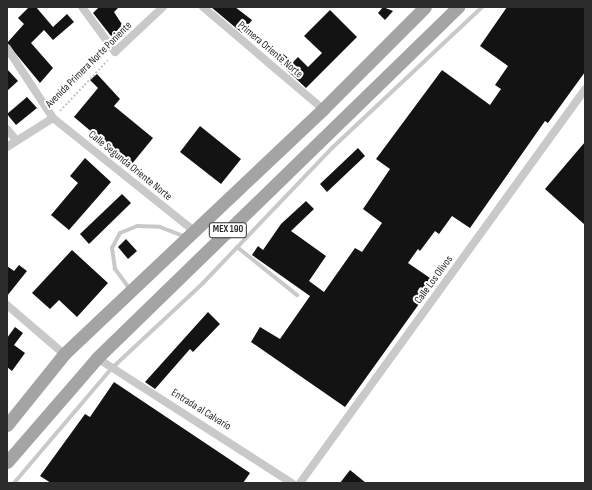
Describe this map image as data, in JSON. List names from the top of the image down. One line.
{"streets":{"main road":["MEX 190"],"street":["Primera Oriente Norte","Avenida Primera Norte Poniente","Calle Segunda Oriente Norte","Calle Los Olivos","Entrada al Calvario"]},"crossings":[["Primera Oriente Norte","MEX 190"],["Avenida Primera Norte Poniente","Calle Segunda Oriente Norte"],["Calle Segunda Oriente Norte","MEX 190"],["MEX 190","Entrada al Calvario"]]}
